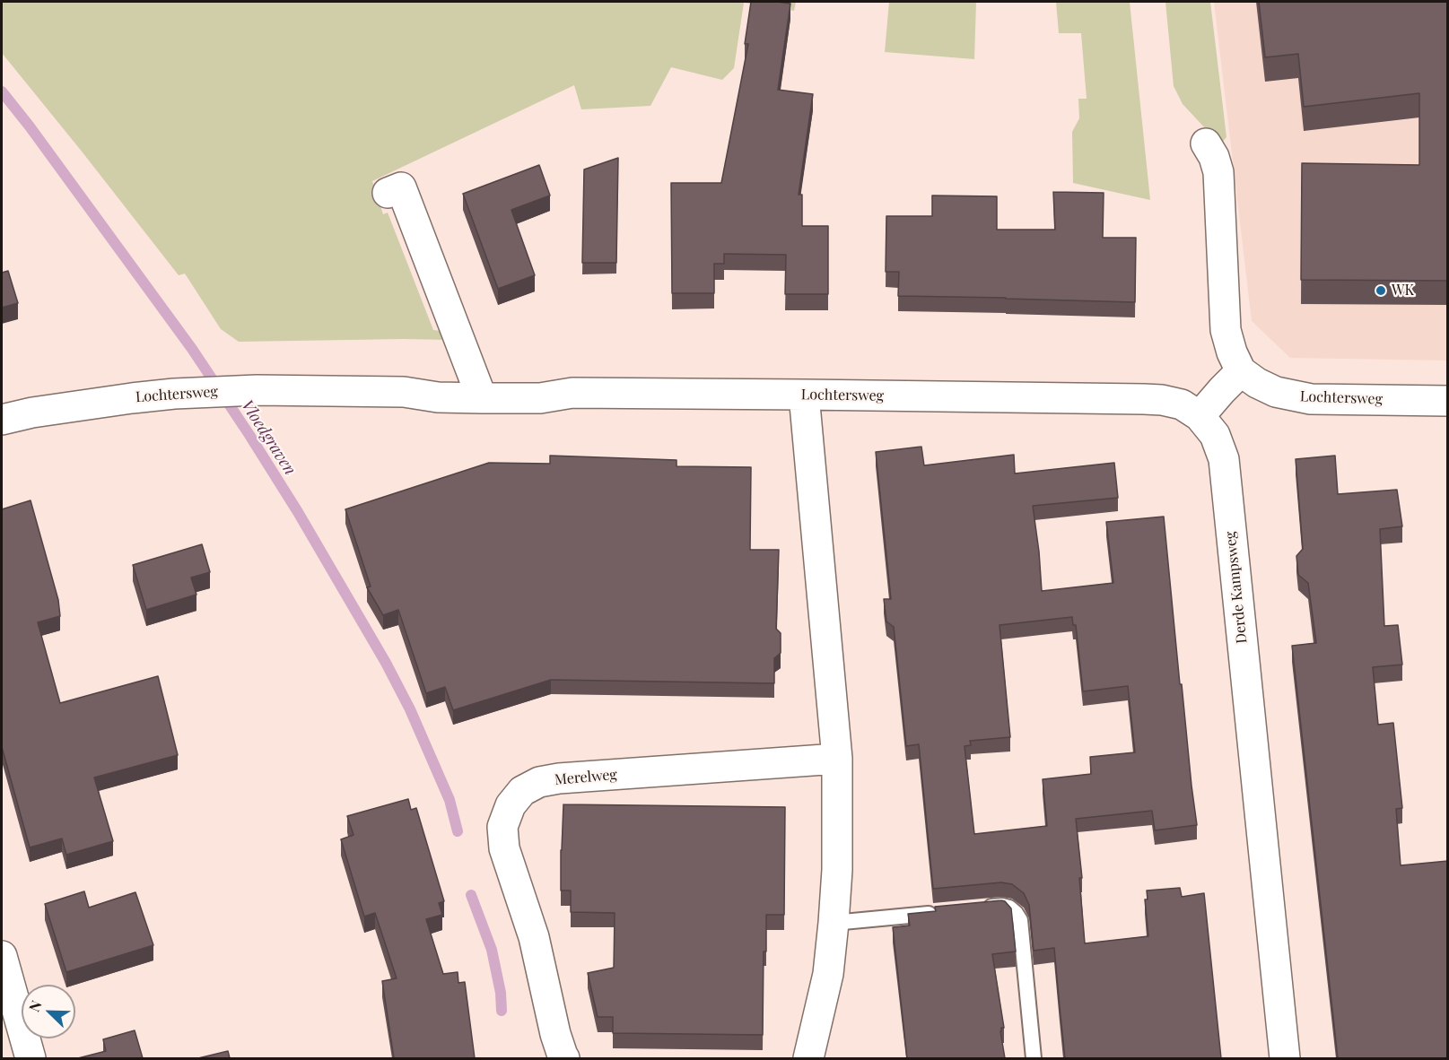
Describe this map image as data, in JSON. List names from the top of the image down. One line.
{"streets":{"street":["Lochtersweg","Derde Kampsweg","Merelweg"]},"crossings":[["Lochtersweg","Derde Kampsweg"]],"water":["Vloedgraven"],"places":["WK"],"north":"top left"}
